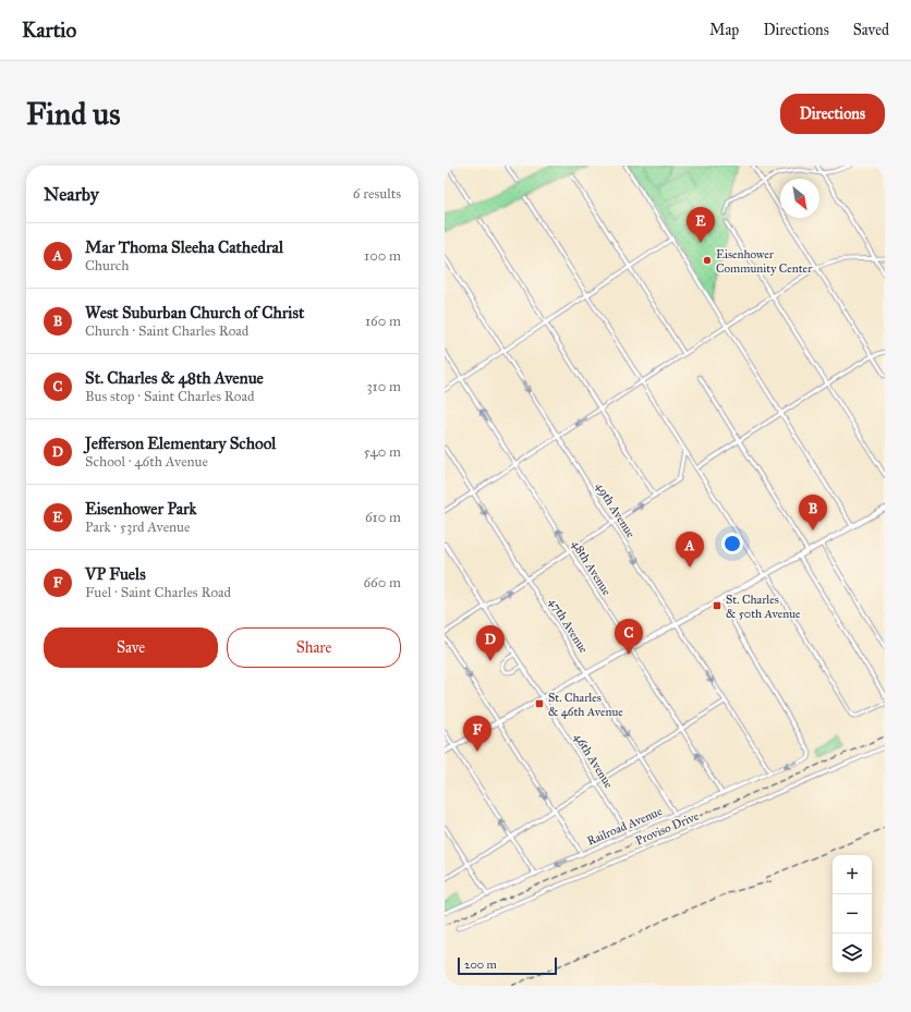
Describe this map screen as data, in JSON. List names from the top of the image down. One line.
{"streets":{"street":["49th Avenue","48th Avenue","47th Avenue","46th Avenue","Railroad Avenue","Proviso Drive"]},"crossings":[["49th Avenue","Railroad Avenue"],["48th Avenue","Railroad Avenue"],["47th Avenue","Railroad Avenue"],["46th Avenue","Railroad Avenue"]],"one_way":["49th Avenue","48th Avenue","47th Avenue"],"places":{"other":["Eisenhower Community Center"],"transit":["St. Charles & 50th Avenue","St. Charles & 46th Avenue"]},"scale_bar":"200 m","north":"bottom right","page":{"header":"Kartio","nav":["Map","Directions","Saved"],"buttons":["Directions",["Save","Share"]],"title":"Find us","heading":["Nearby","6 results"],"pins":["E","B","A","C","D","F"],"list":[{"mark":"A","name":"Mar Thoma Sleeha Cathedral","note":"Church","value":"100 m"},{"mark":"B","name":"West Suburban Church of Christ","note":"Church · Saint Charles Road","value":"160 m"},{"mark":"C","name":"St. Charles & 48th Avenue","note":"Bus stop · Saint Charles Road","value":"310 m"},{"mark":"D","name":"Jefferson Elementary School","note":"School · 46th Avenue","value":"540 m"},{"mark":"E","name":"Eisenhower Park","note":"Park · 53rd Avenue","value":"610 m"},{"mark":"F","name":"VP Fuels","note":"Fuel · Saint Charles Road","value":"660 m"}],"map_buttons":["+","−"],"scale":"200 m"}}
